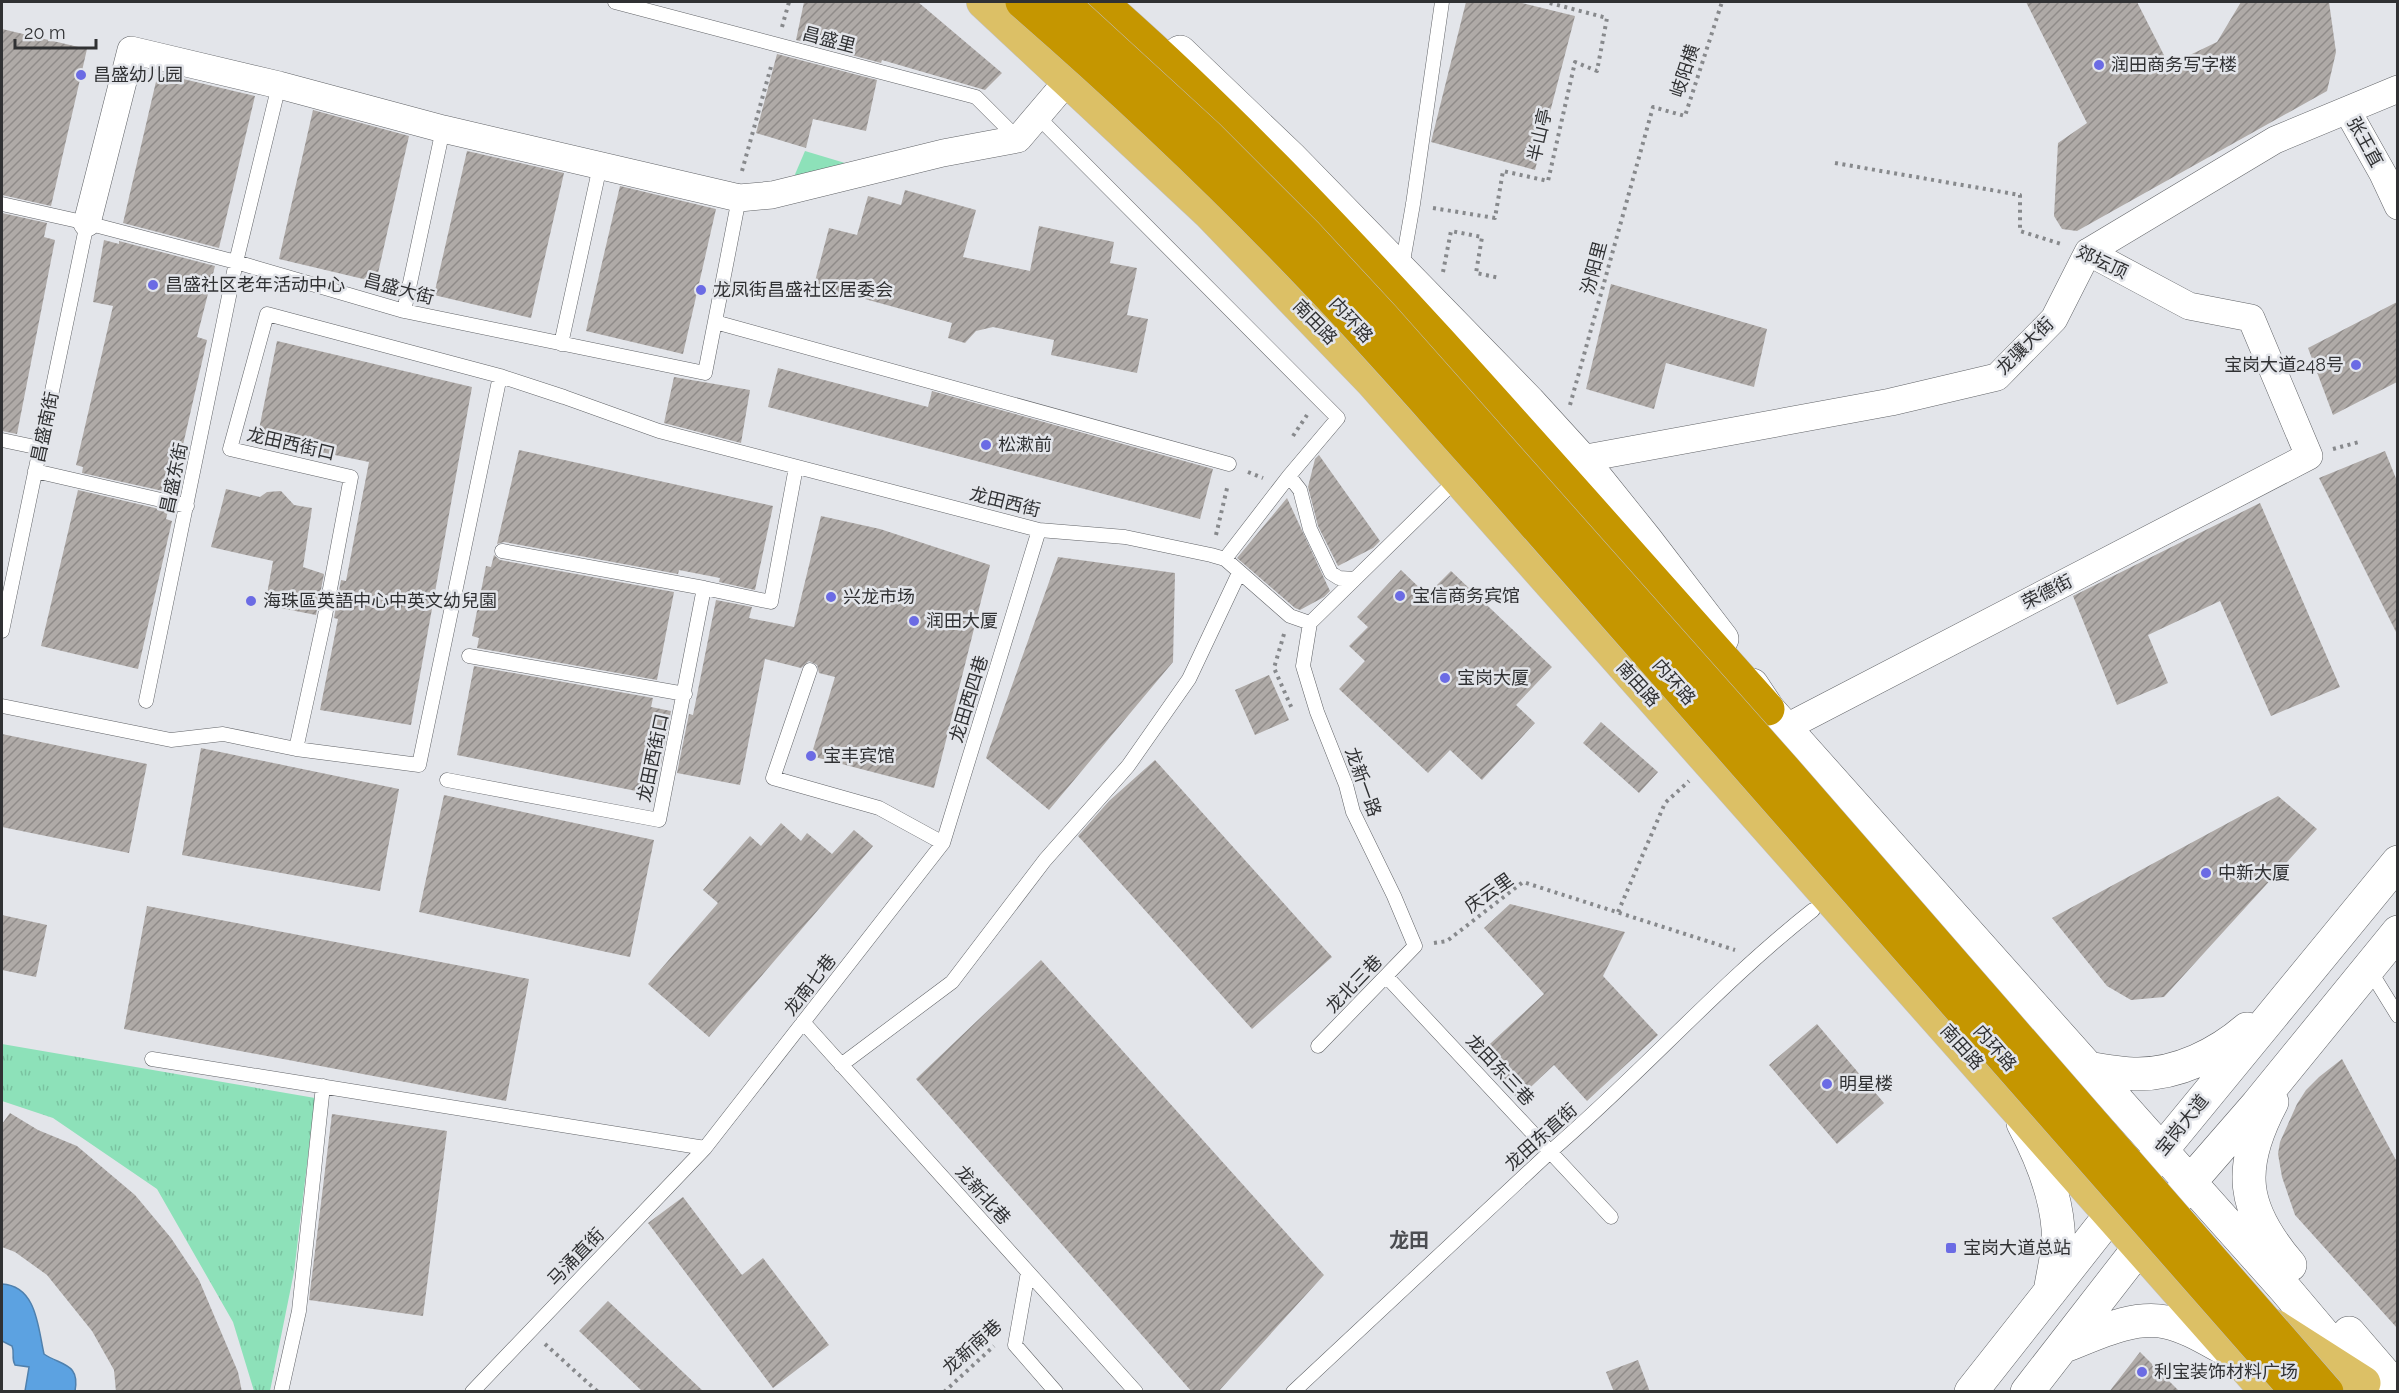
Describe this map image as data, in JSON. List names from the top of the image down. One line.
{"streets":{"highway":["内环路"],"main road":["南田路","宝岗大道"],"street":["张王直","郊坛顶","龙骧大街","昌盛南街","荣德街"],"lane":["昌盛里","昌盛大街","龙田西街口","昌盛东街","龙田西街","龙田西四巷","龙新一路","龙北三巷","龙南七巷","龙田东三巷","龙田东直街","龙新北巷","马涌直街"],"path":["岐阳横","半山亭","汾阳里","庆云里","龙新南巷"]},"crossings":[["岐阳横","汾阳里"],["郊坛顶","龙骧大街"],["郊坛顶","荣德街"],["汾阳里","龙骧大街"],["昌盛大街","昌盛南街"],["昌盛大街","昌盛东街"],["南田路","宝岗大道"],["昌盛南街","昌盛东街"],["龙田西街口","龙田西街"],["龙田西街","龙田西四巷"],["龙田西四巷","龙南七巷"],["龙新一路","庆云里"],["龙新一路","龙北三巷"],["庆云里","龙北三巷"],["庆云里","龙田东直街"],["龙北三巷","龙田东三巷"],["龙南七巷","龙新北巷"],["龙南七巷","马涌直街"],["龙田东三巷","龙田东直街"]],"districts":["龙田"],"places":{"other":["润田商务写字楼","昌盛幼儿园","昌盛社区老年活动中心","龙凤街昌盛社区居委会","宝岗大道248号","松漱前","宝信商务宾馆","兴龙市场","海珠區英語中心中英文幼兒園","润田大厦","宝岗大厦","宝丰宾馆","中新大厦","明星楼","利宝装饰材料广场"],"transit":["宝岗大道总站"]},"scale_bar":"20 m"}
